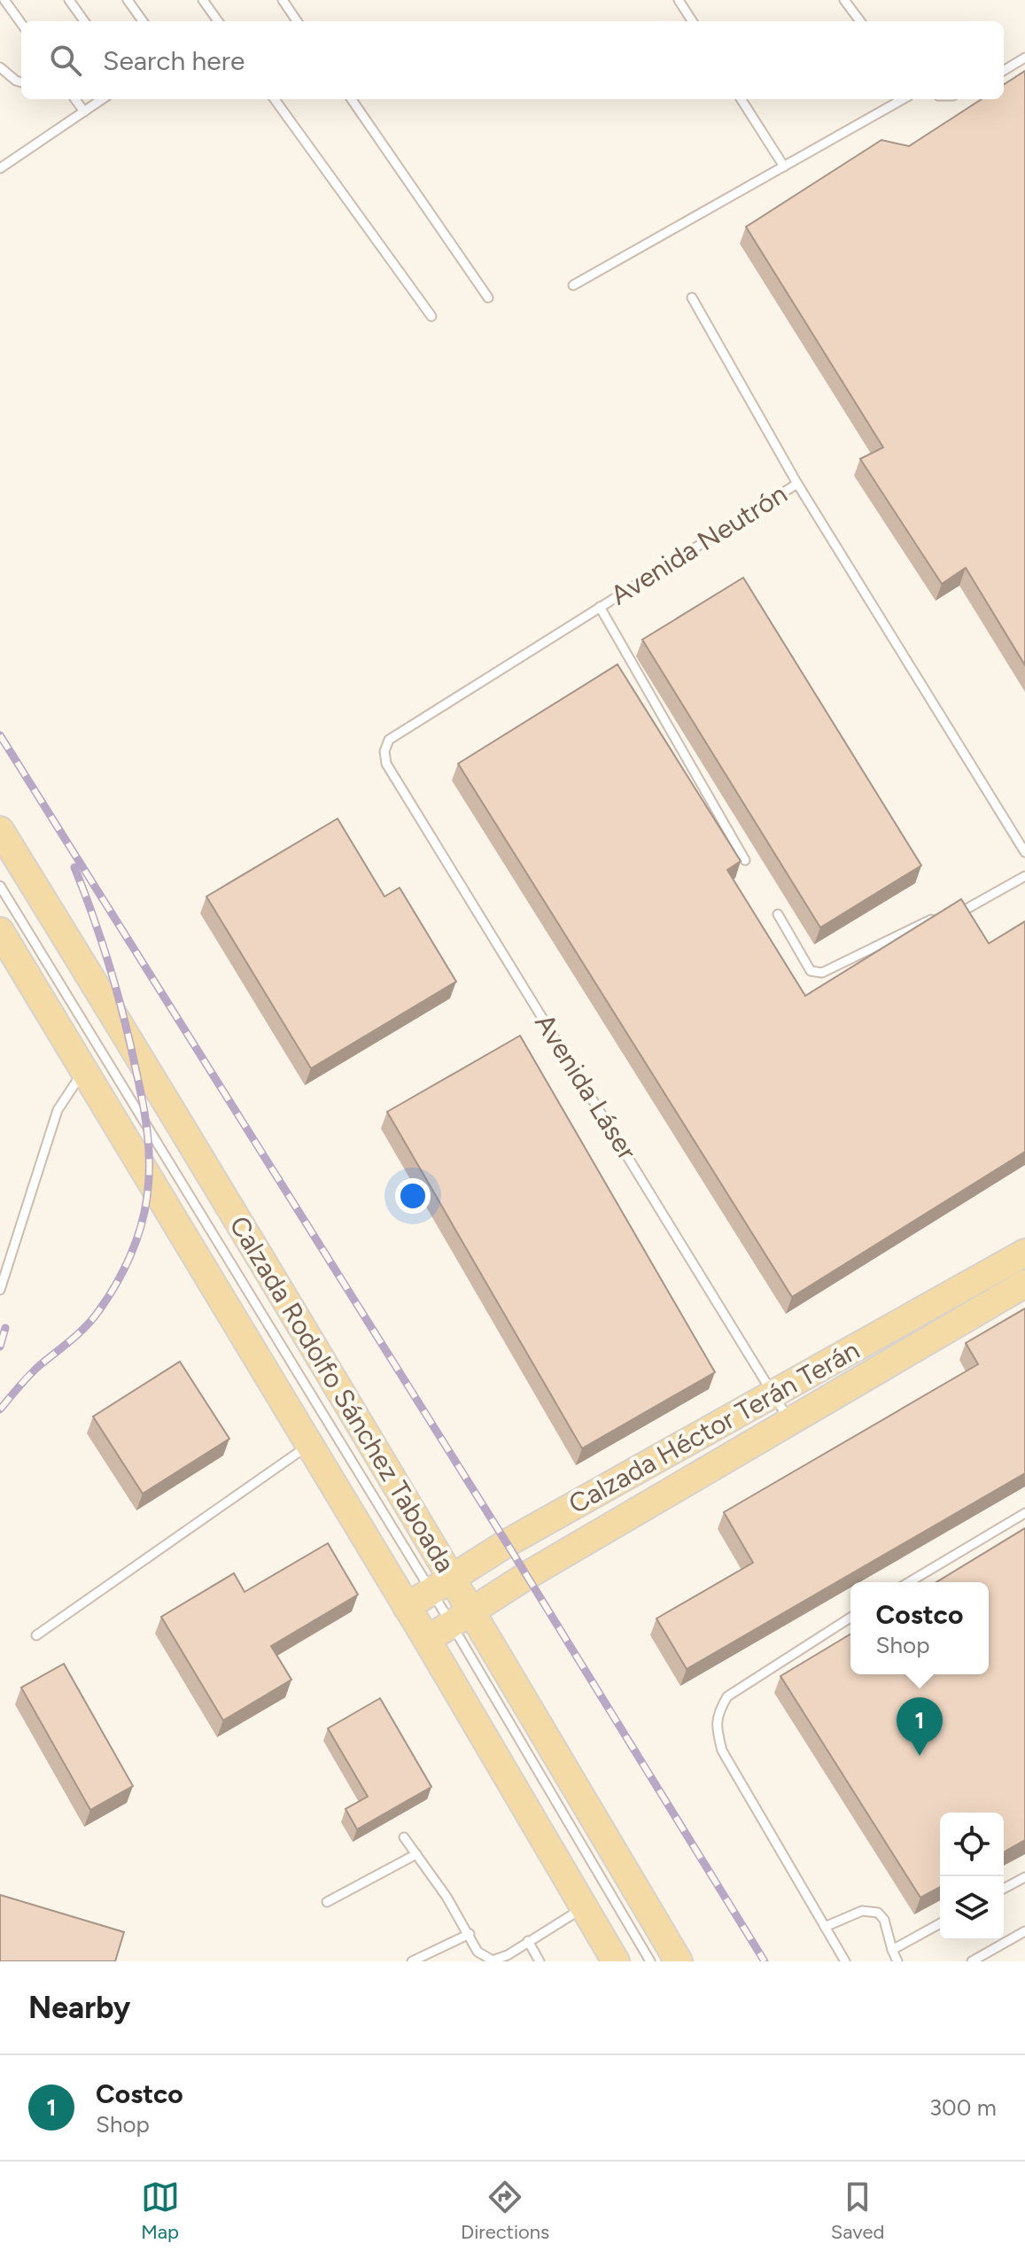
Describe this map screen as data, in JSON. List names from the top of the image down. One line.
{"streets":{"main road":["Calzada Rodolfo Sánchez Taboada","Calzada Héctor Terán Terán"],"lane":["Avenida Neutrón","Avenida Láser"]},"crossings":[["Avenida Neutrón","Avenida Láser"],["Avenida Láser","Calzada Héctor Terán Terán"],["Calzada Rodolfo Sánchez Taboada","Calzada Héctor Terán Terán"]],"page":{"search":"Search here","popup":["Costco","Shop"],"pins":"1","heading":"Nearby","list":[{"mark":"1","name":"Costco","note":"Shop","value":"300 m"}],"nav":["Map","Directions","Saved"]}}
